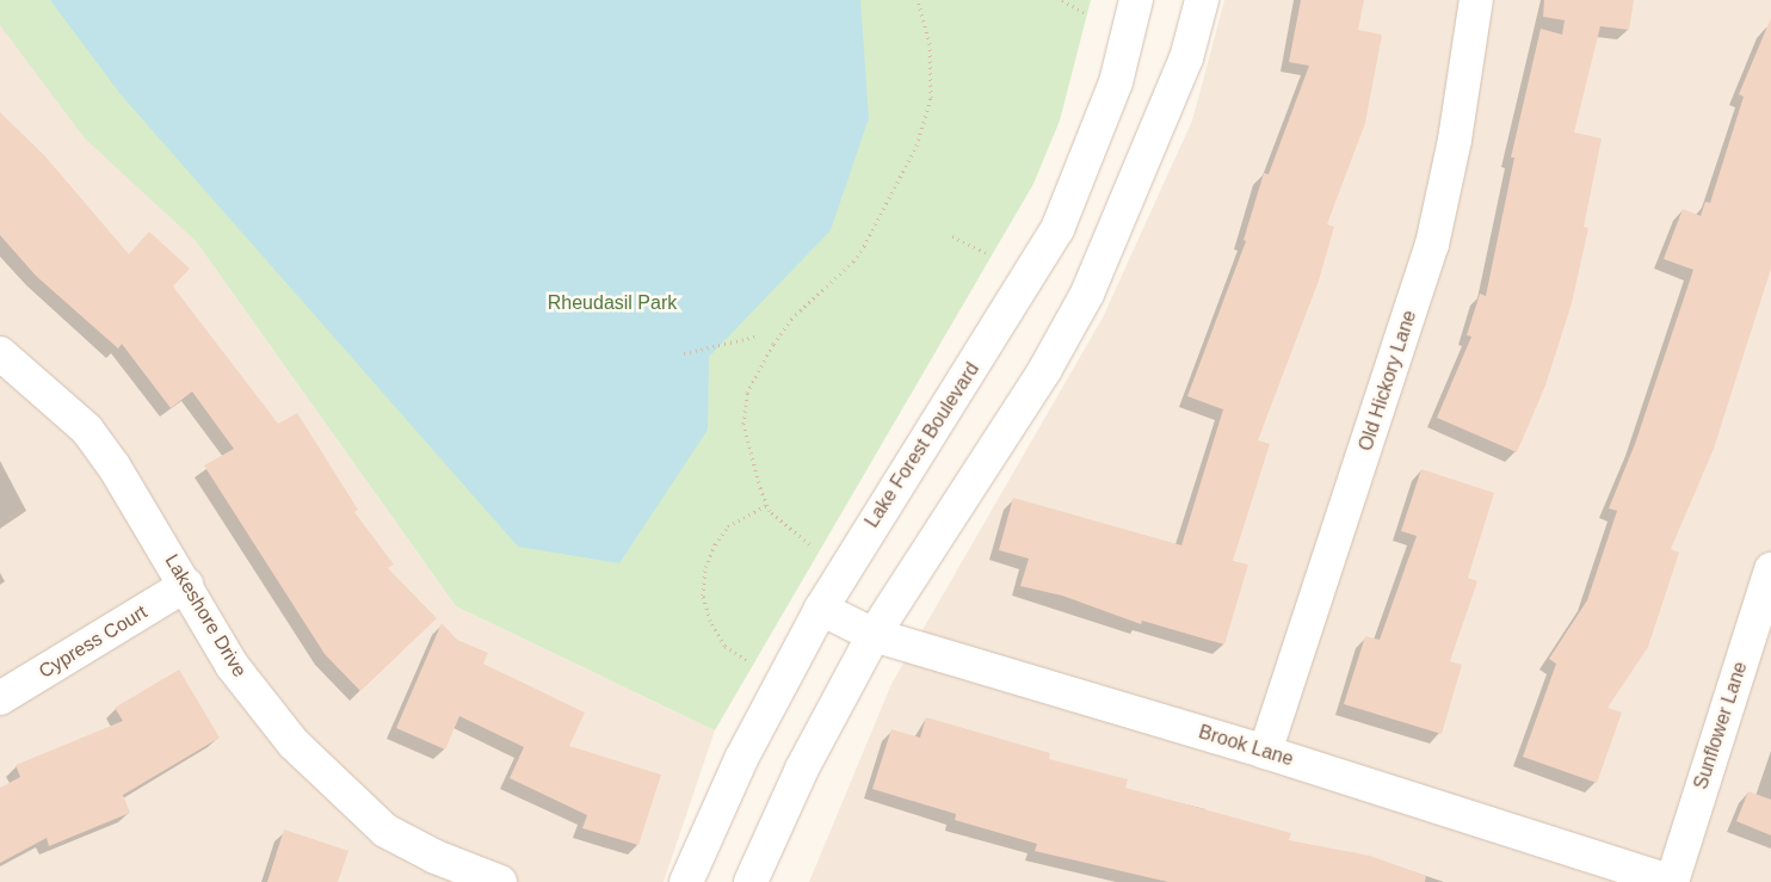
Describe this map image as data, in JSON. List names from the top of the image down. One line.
{"streets":{"street":["Old Hickory Lane","Lake Forest Boulevard","Lakeshore Drive","Cypress Court","Sunflower Lane","Brook Lane"]},"crossings":[["Old Hickory Lane","Brook Lane"],["Lake Forest Boulevard","Brook Lane"],["Lakeshore Drive","Cypress Court"],["Sunflower Lane","Brook Lane"]],"parks":["Rheudasil Park"]}
